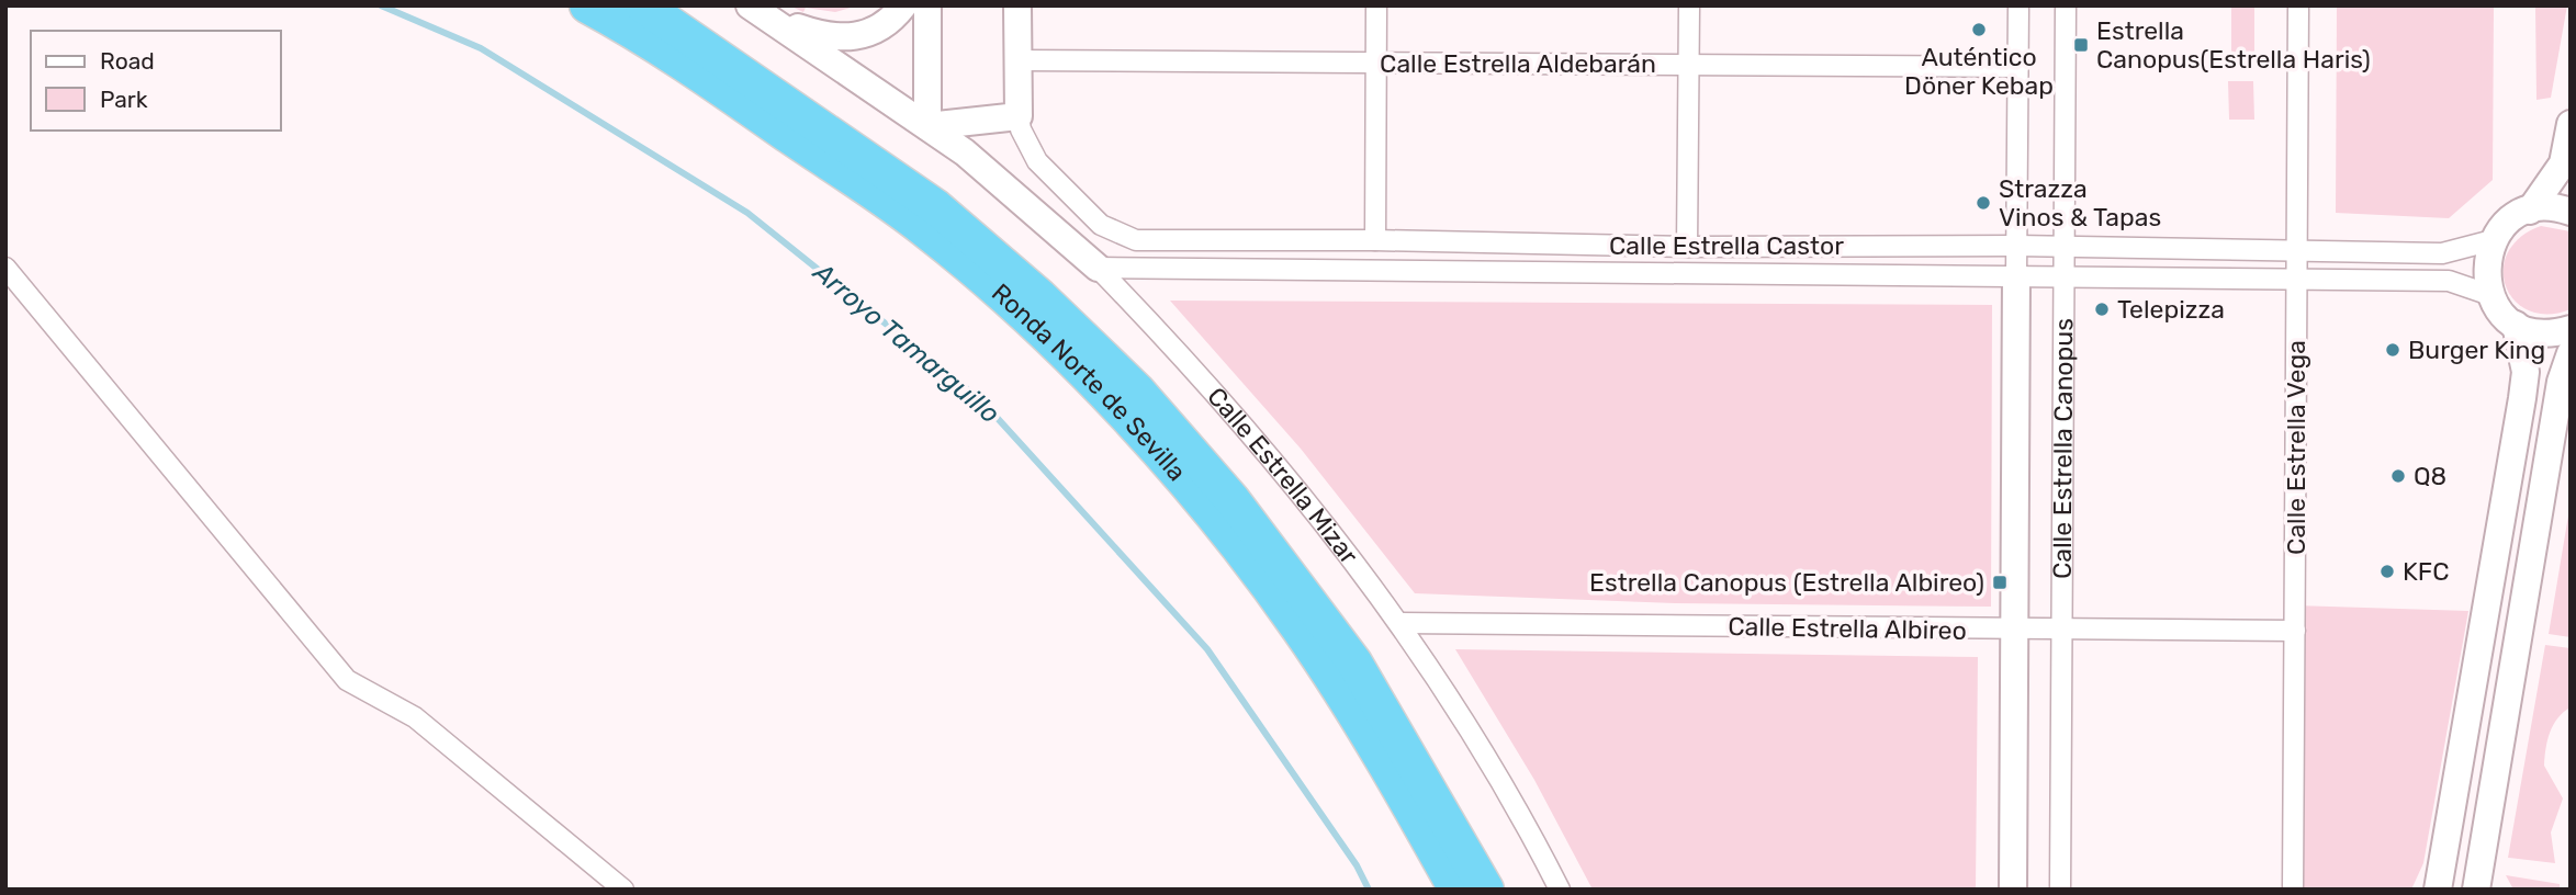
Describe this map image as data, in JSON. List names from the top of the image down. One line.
{"streets":{"highway":["Ronda Norte de Sevilla"],"street":["Calle Estrella Aldebarán","Calle Estrella Castor","Calle Estrella Canopus","Calle Estrella Vega","Calle Estrella Mizar","Calle Estrella Albireo"]},"crossings":[["Calle Estrella Aldebarán","Calle Estrella Canopus"],["Calle Estrella Castor","Calle Estrella Canopus"],["Calle Estrella Castor","Calle Estrella Vega"],["Calle Estrella Castor","Calle Estrella Mizar"],["Calle Estrella Canopus","Calle Estrella Albireo"],["Calle Estrella Vega","Calle Estrella Albireo"],["Calle Estrella Mizar","Calle Estrella Albireo"]],"water":["Arroyo Tamarguillo"],"places":{"other":["Auténtico Döner Kebap","Strazza Vinos & Tapas","Telepizza","Burger King","Q8","KFC"],"transit":["Estrella Canopus(Estrella Haris)","Estrella Canopus (Estrella Albireo)"]},"legend":["Road","Park"]}
